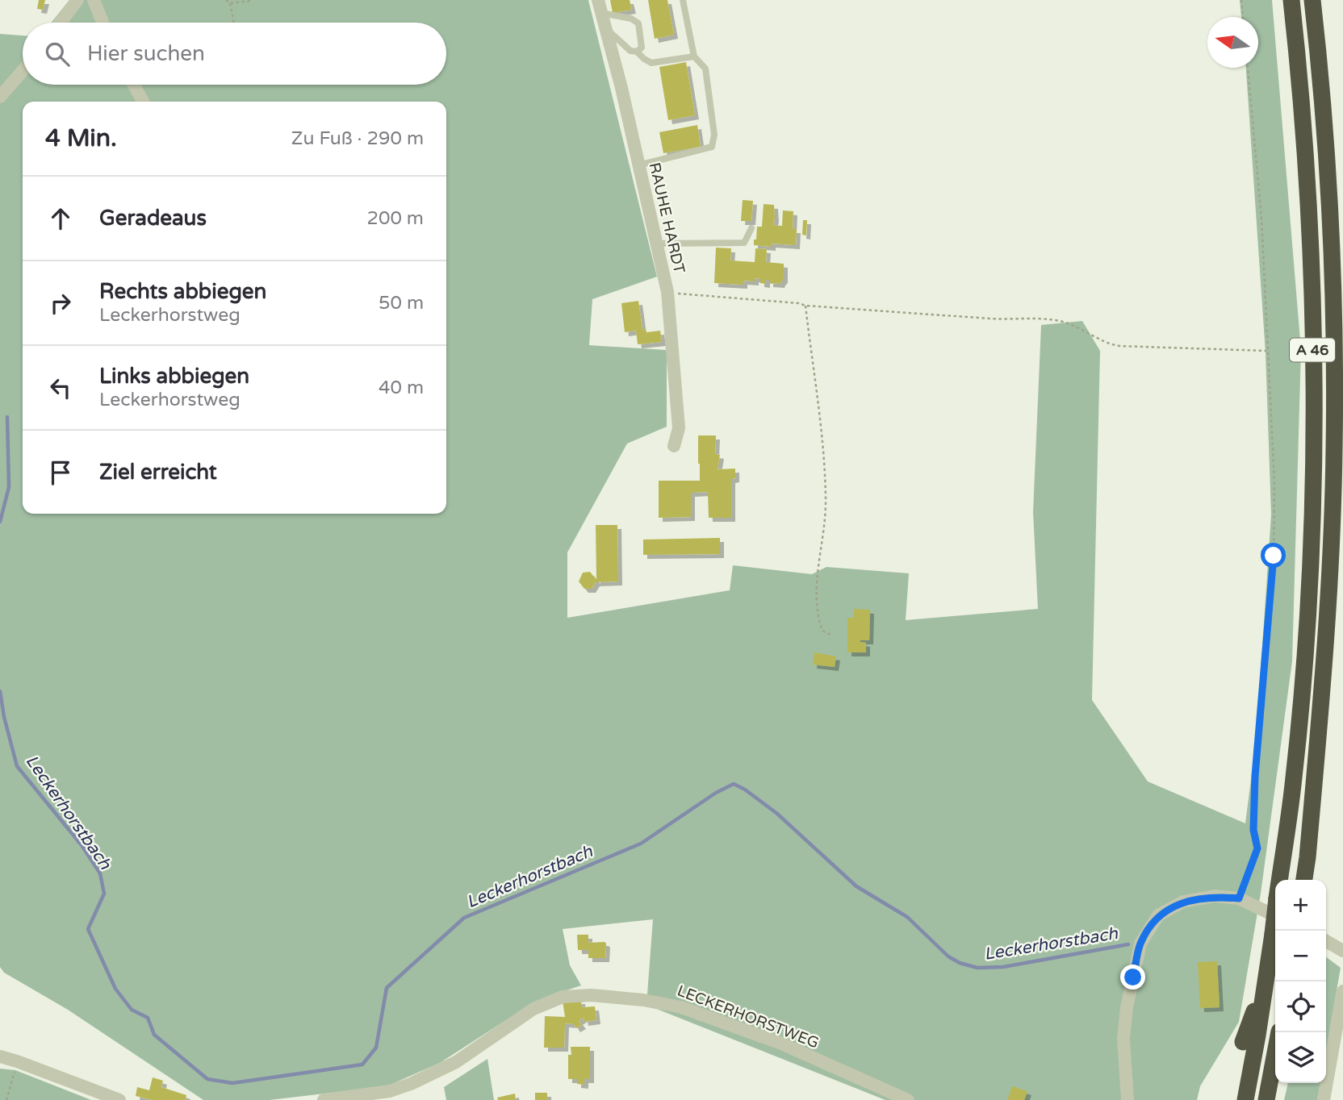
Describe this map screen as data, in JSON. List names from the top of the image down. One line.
{"streets":{"highway":["A 46"],"street":["RAUHE HARDT","LECKERHORSTWEG"]},"water":["Leckerhorstbach"],"north":"left","page":{"search":"Hier suchen","heading":["4 Min.","Zu Fuß · 290 m"],"list":[["Geradeaus","200 m"],["Rechts abbiegen","Leckerhorstweg","50 m"],["Links abbiegen","Leckerhorstweg","40 m"],"Ziel erreicht"],"map_buttons":["+","−"]}}
